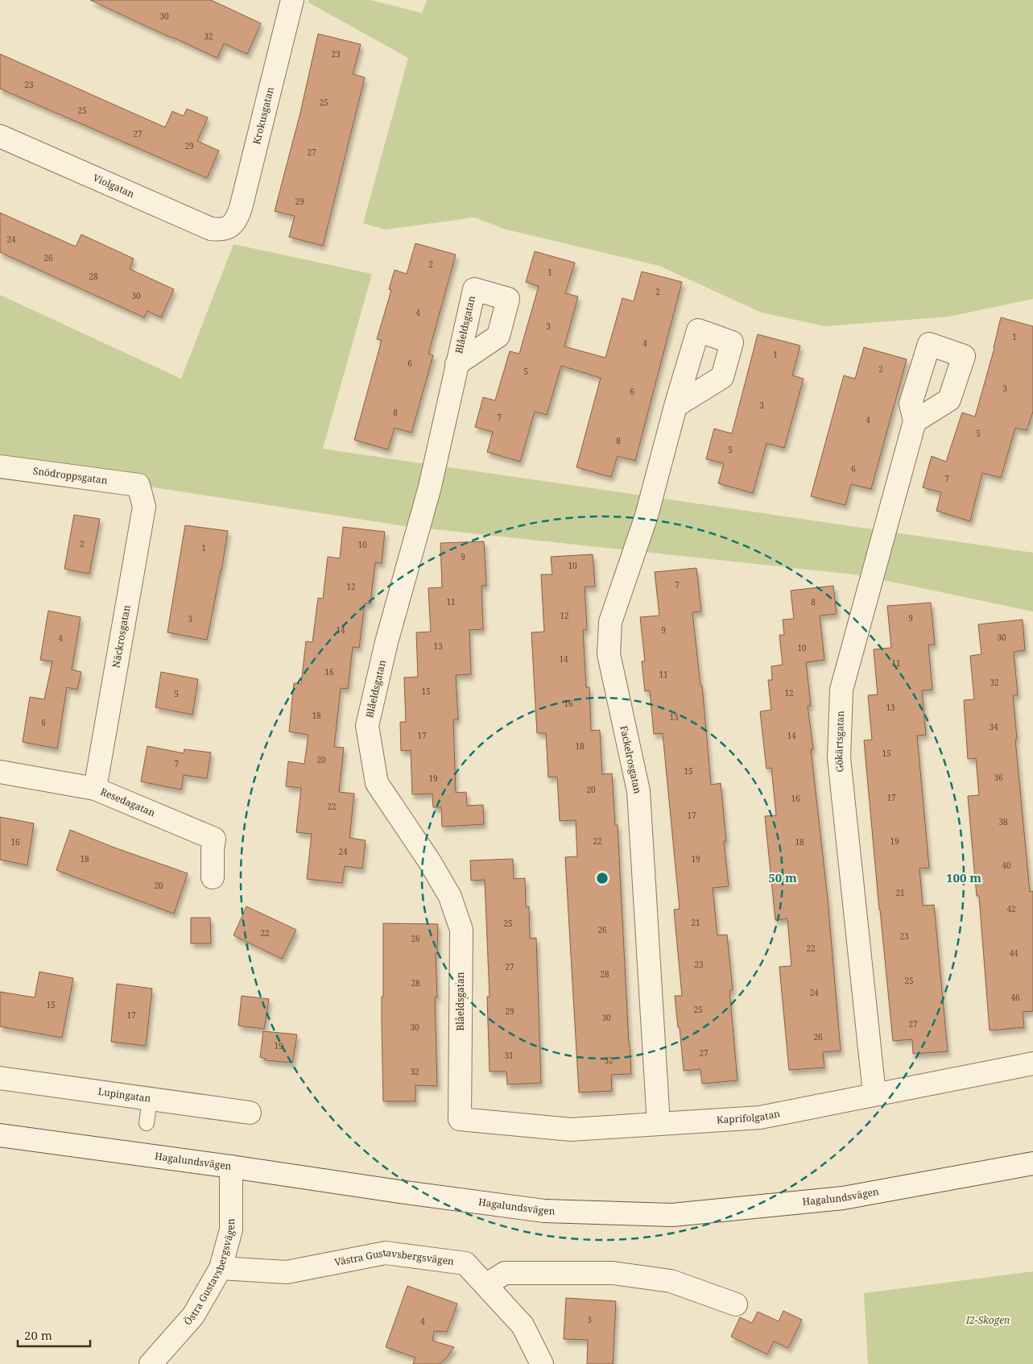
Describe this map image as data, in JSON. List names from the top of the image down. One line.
{"streets":{"street":["Krokusgatan","Violgatan","Blåeldsgatan","Snödroppsgatan","Näckrosgatan","Gökärtsgatan","Fackelrosgatan","Resedagatan","Lupingatan","Kaprifolgatan","Hagalundsvägen","Västra Gustavsbergsvägen","Östra Gustavsbergsvägen"]},"crossings":[["Krokusgatan","Violgatan"],["Blåeldsgatan","Kaprifolgatan"],["Snödroppsgatan","Näckrosgatan"],["Näckrosgatan","Resedagatan"],["Gökärtsgatan","Kaprifolgatan"],["Fackelrosgatan","Kaprifolgatan"],["Hagalundsvägen","Östra Gustavsbergsvägen"],["Västra Gustavsbergsvägen","Östra Gustavsbergsvägen"]],"parks":["I2-Skogen"],"house_numbers":["30","32","23","23","25","25","27","29","27","29","24","26","2","1","28","2","30","4","3","1","4","1","6","2","5","3","6","3","8","7","4","5","8","5","6","7","2","10","1","9","10","7","12","11","8","12","9","3","14","9","30","4","13","10","14","11","16","11","32","15","12","5","16","13","18","13","6","34","17","14","18","15","20","7","15","36","19","20","17","16","22","17","38","22","19","16","18","24","18","19","40","20","21","42","21","25","26","22","23","26","22","44","23","27","28","25","28","24","46","15","25","29","17","30","27","30","26","19","27","31","32","32","3","4"],"scale_bar":"20 m","rings":["50 m","100 m"]}
